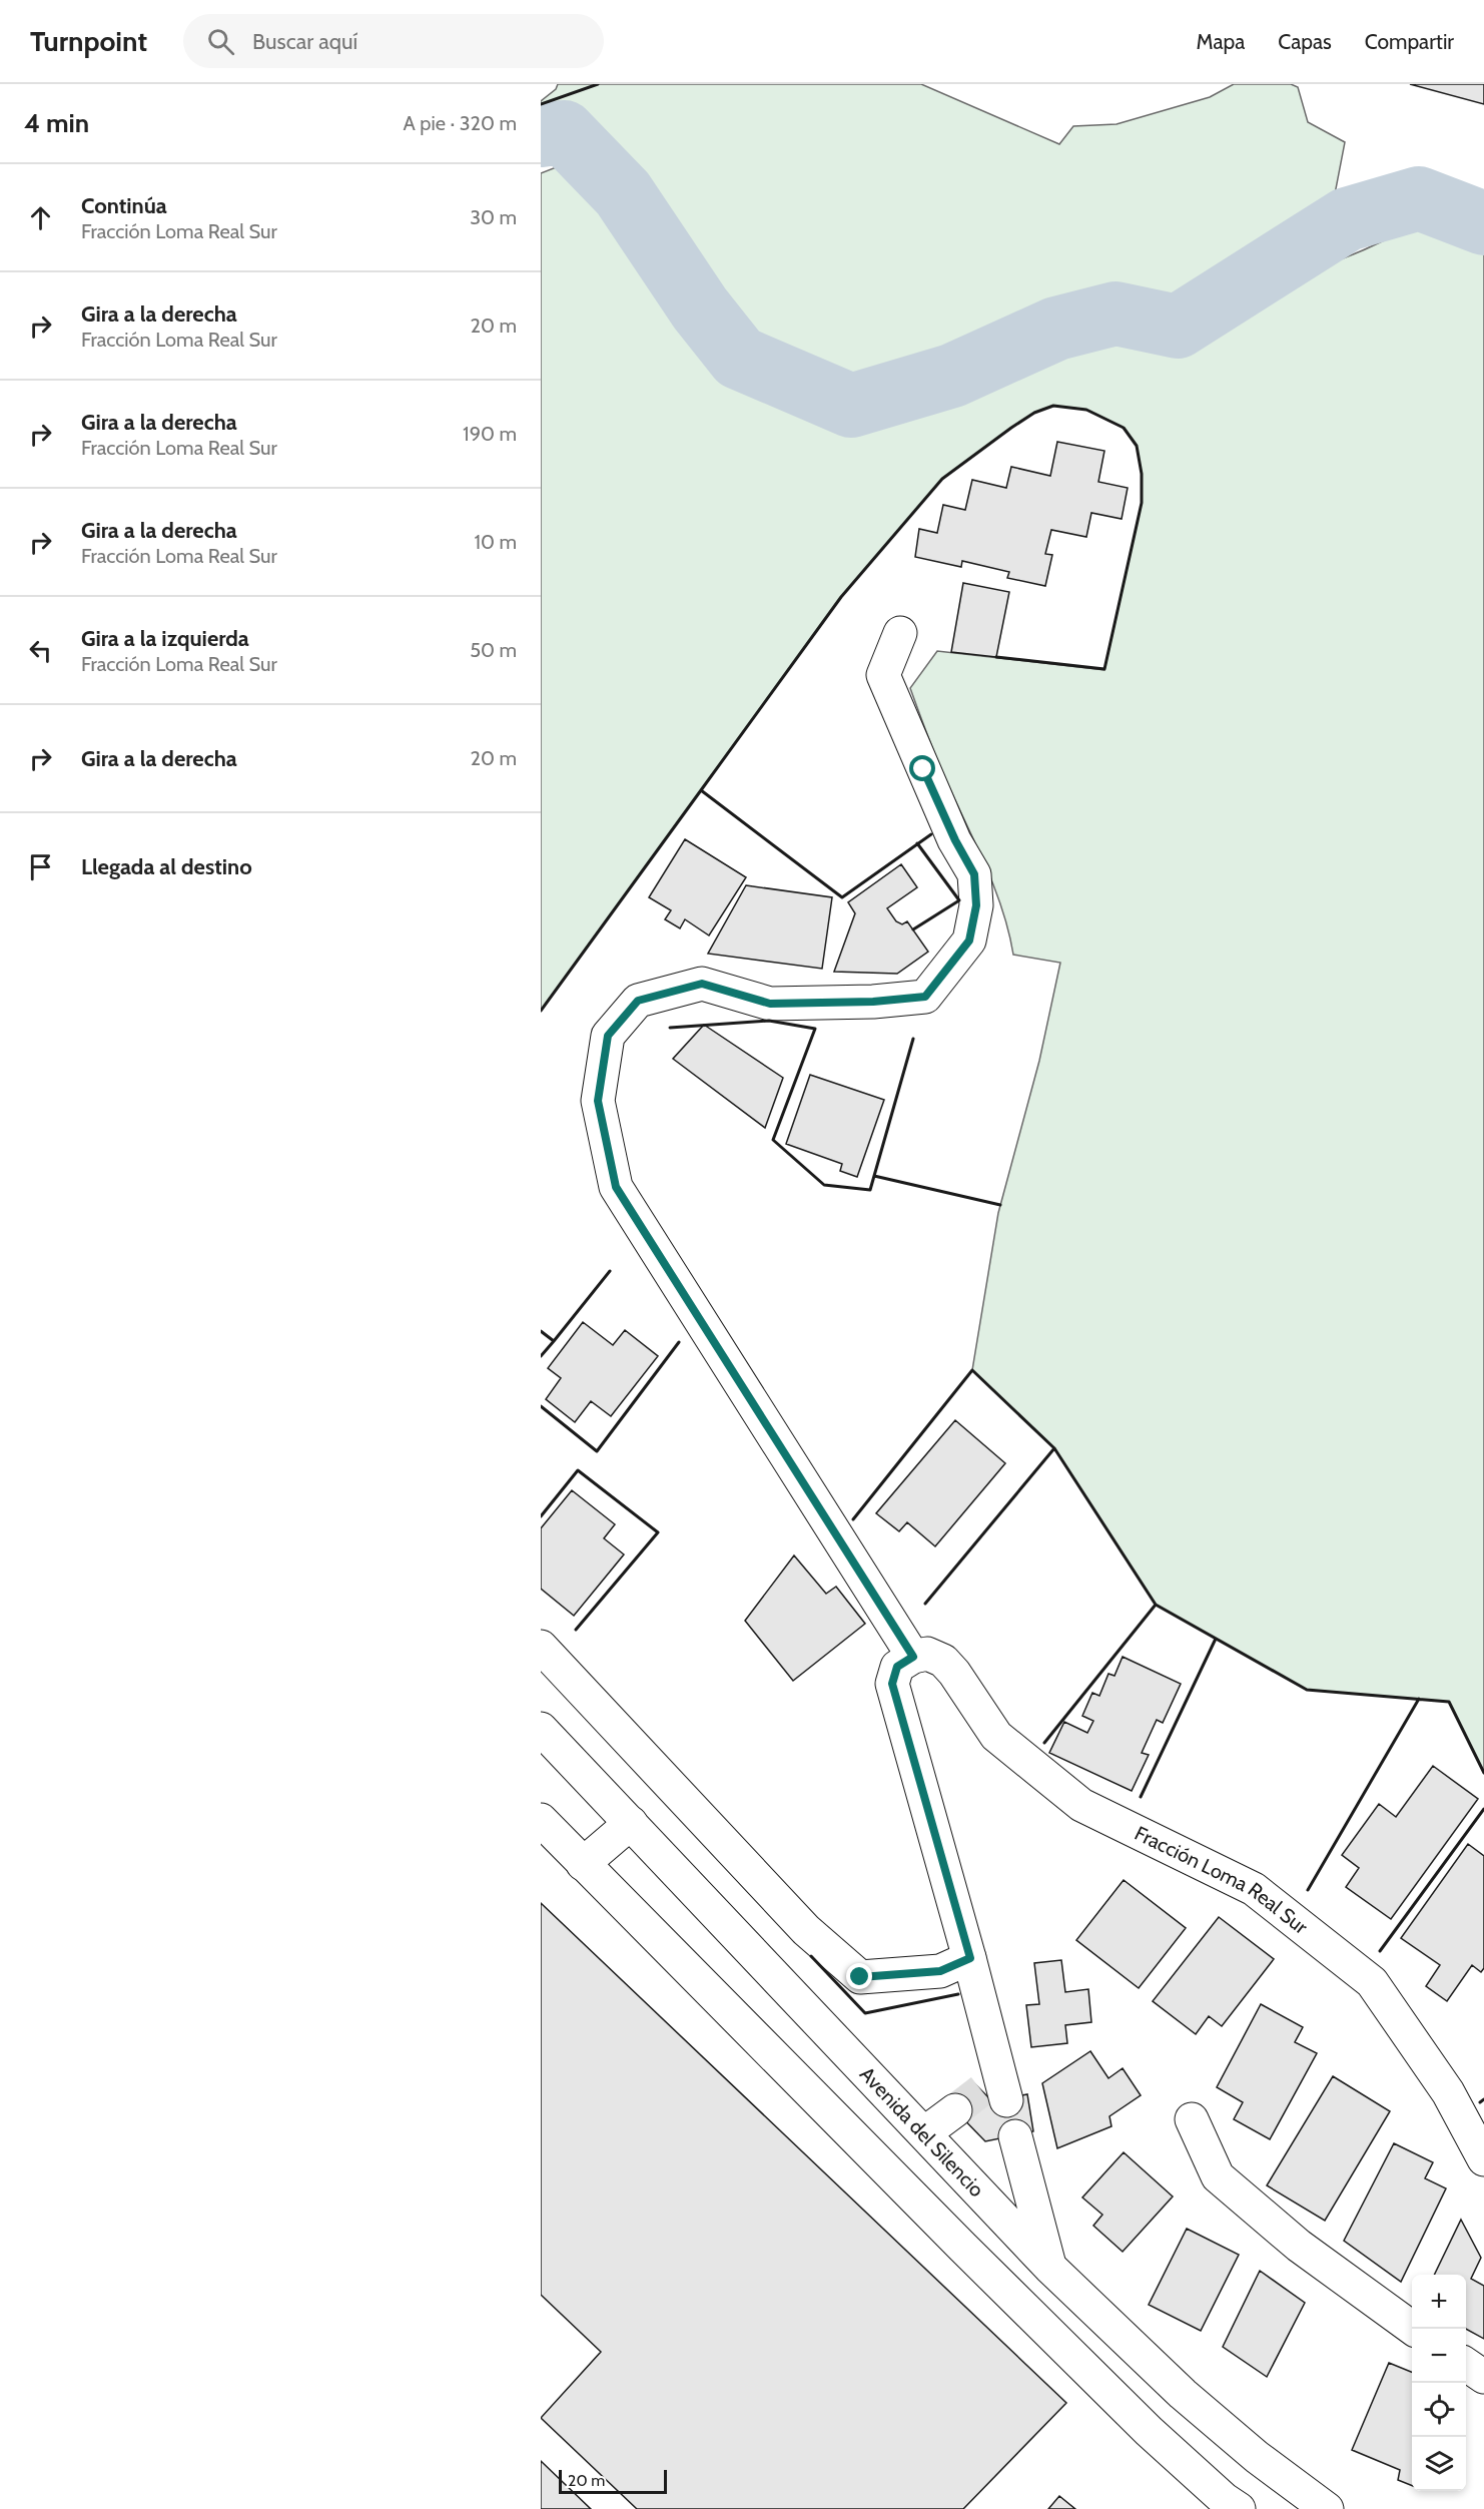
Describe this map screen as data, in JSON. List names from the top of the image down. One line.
{"streets":{"street":["Fracción Loma Real Sur","Avenida del Silencio"]},"scale_bar":"20 m","page":{"header":"Turnpoint","search":"Buscar aquí","nav":["Mapa","Capas","Compartir"],"heading":["4 min","A pie · 320 m"],"list":[["Continúa","Fracción Loma Real Sur","30 m"],["Gira a la derecha","Fracción Loma Real Sur","20 m"],["Gira a la derecha","Fracción Loma Real Sur","190 m"],["Gira a la derecha","Fracción Loma Real Sur","10 m"],["Gira a la izquierda","Fracción Loma Real Sur","50 m"],["Gira a la derecha","20 m"],"Llegada al destino"],"map_buttons":["+","−"],"scale":"20 m"}}
